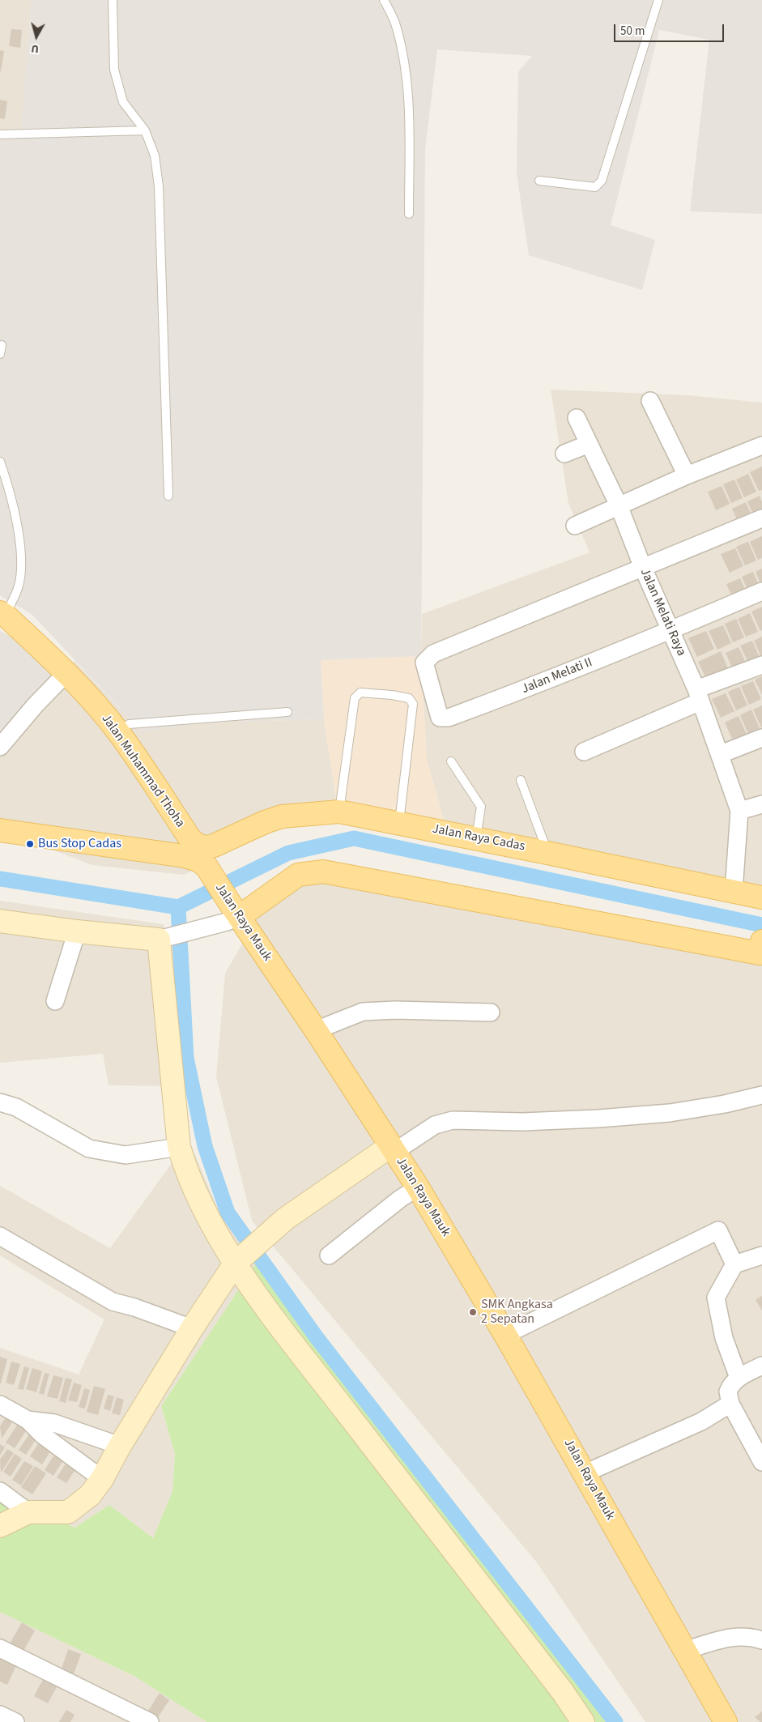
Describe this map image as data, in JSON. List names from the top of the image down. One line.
{"streets":{"main road":["Jalan Muhammad Thoha","Jalan Raya Cadas","Jalan Raya Mauk"],"street":["Jalan Melati Raya","Jalan Melati II"]},"crossings":[["Jalan Melati Raya","Jalan Melati II"],["Jalan Muhammad Thoha","Jalan Raya Cadas"]],"places":["Bus Stop Cadas","SMK Angkasa 2 Sepatan"],"scale_bar":"50 m","north":"bottom"}
